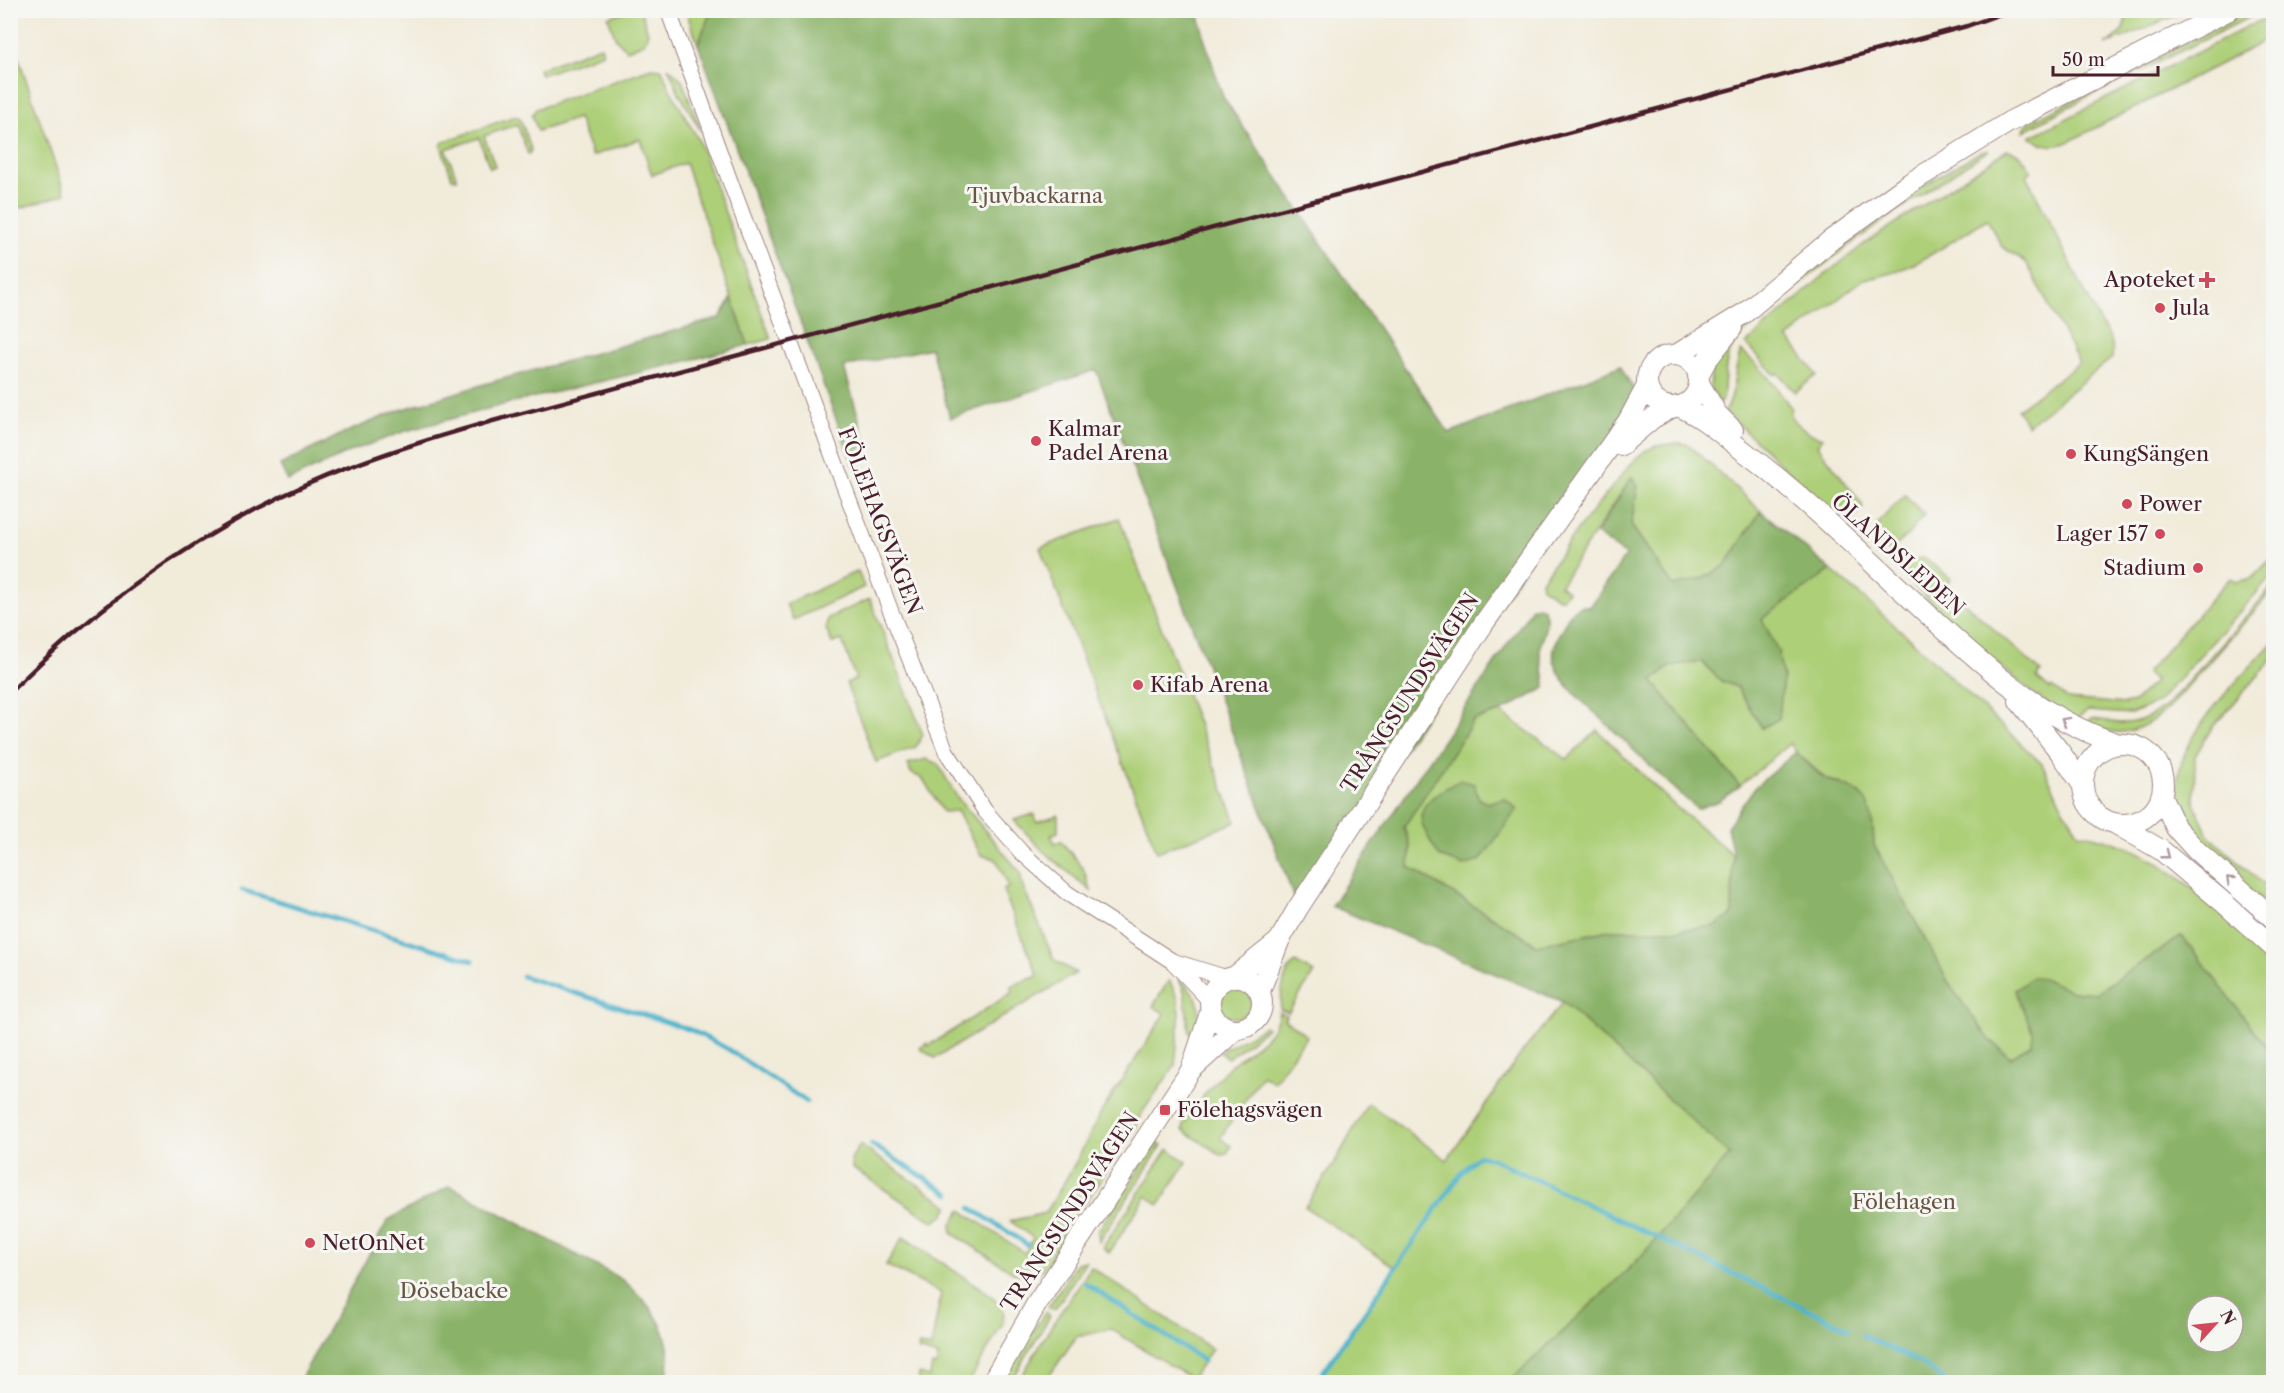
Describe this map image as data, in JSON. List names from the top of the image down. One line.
{"streets":{"main road":["ÖLANDSLEDEN","TRÅNGSUNDSVÄGEN"],"street":["FÖLEHAGSVÄGEN"]},"crossings":[["FÖLEHAGSVÄGEN","TRÅNGSUNDSVÄGEN"],["ÖLANDSLEDEN","TRÅNGSUNDSVÄGEN"]],"parks":["Tjuvbackarna","Fölehagen","Dösebacke"],"places":{"health":["Apoteket"],"other":["Jula","Kalmar Padel Arena","KungSängen","Power","Lager 157","Stadium","Kifab Arena","NetOnNet"],"transit":["Fölehagsvägen"]},"scale_bar":"50 m","north":"top right"}
